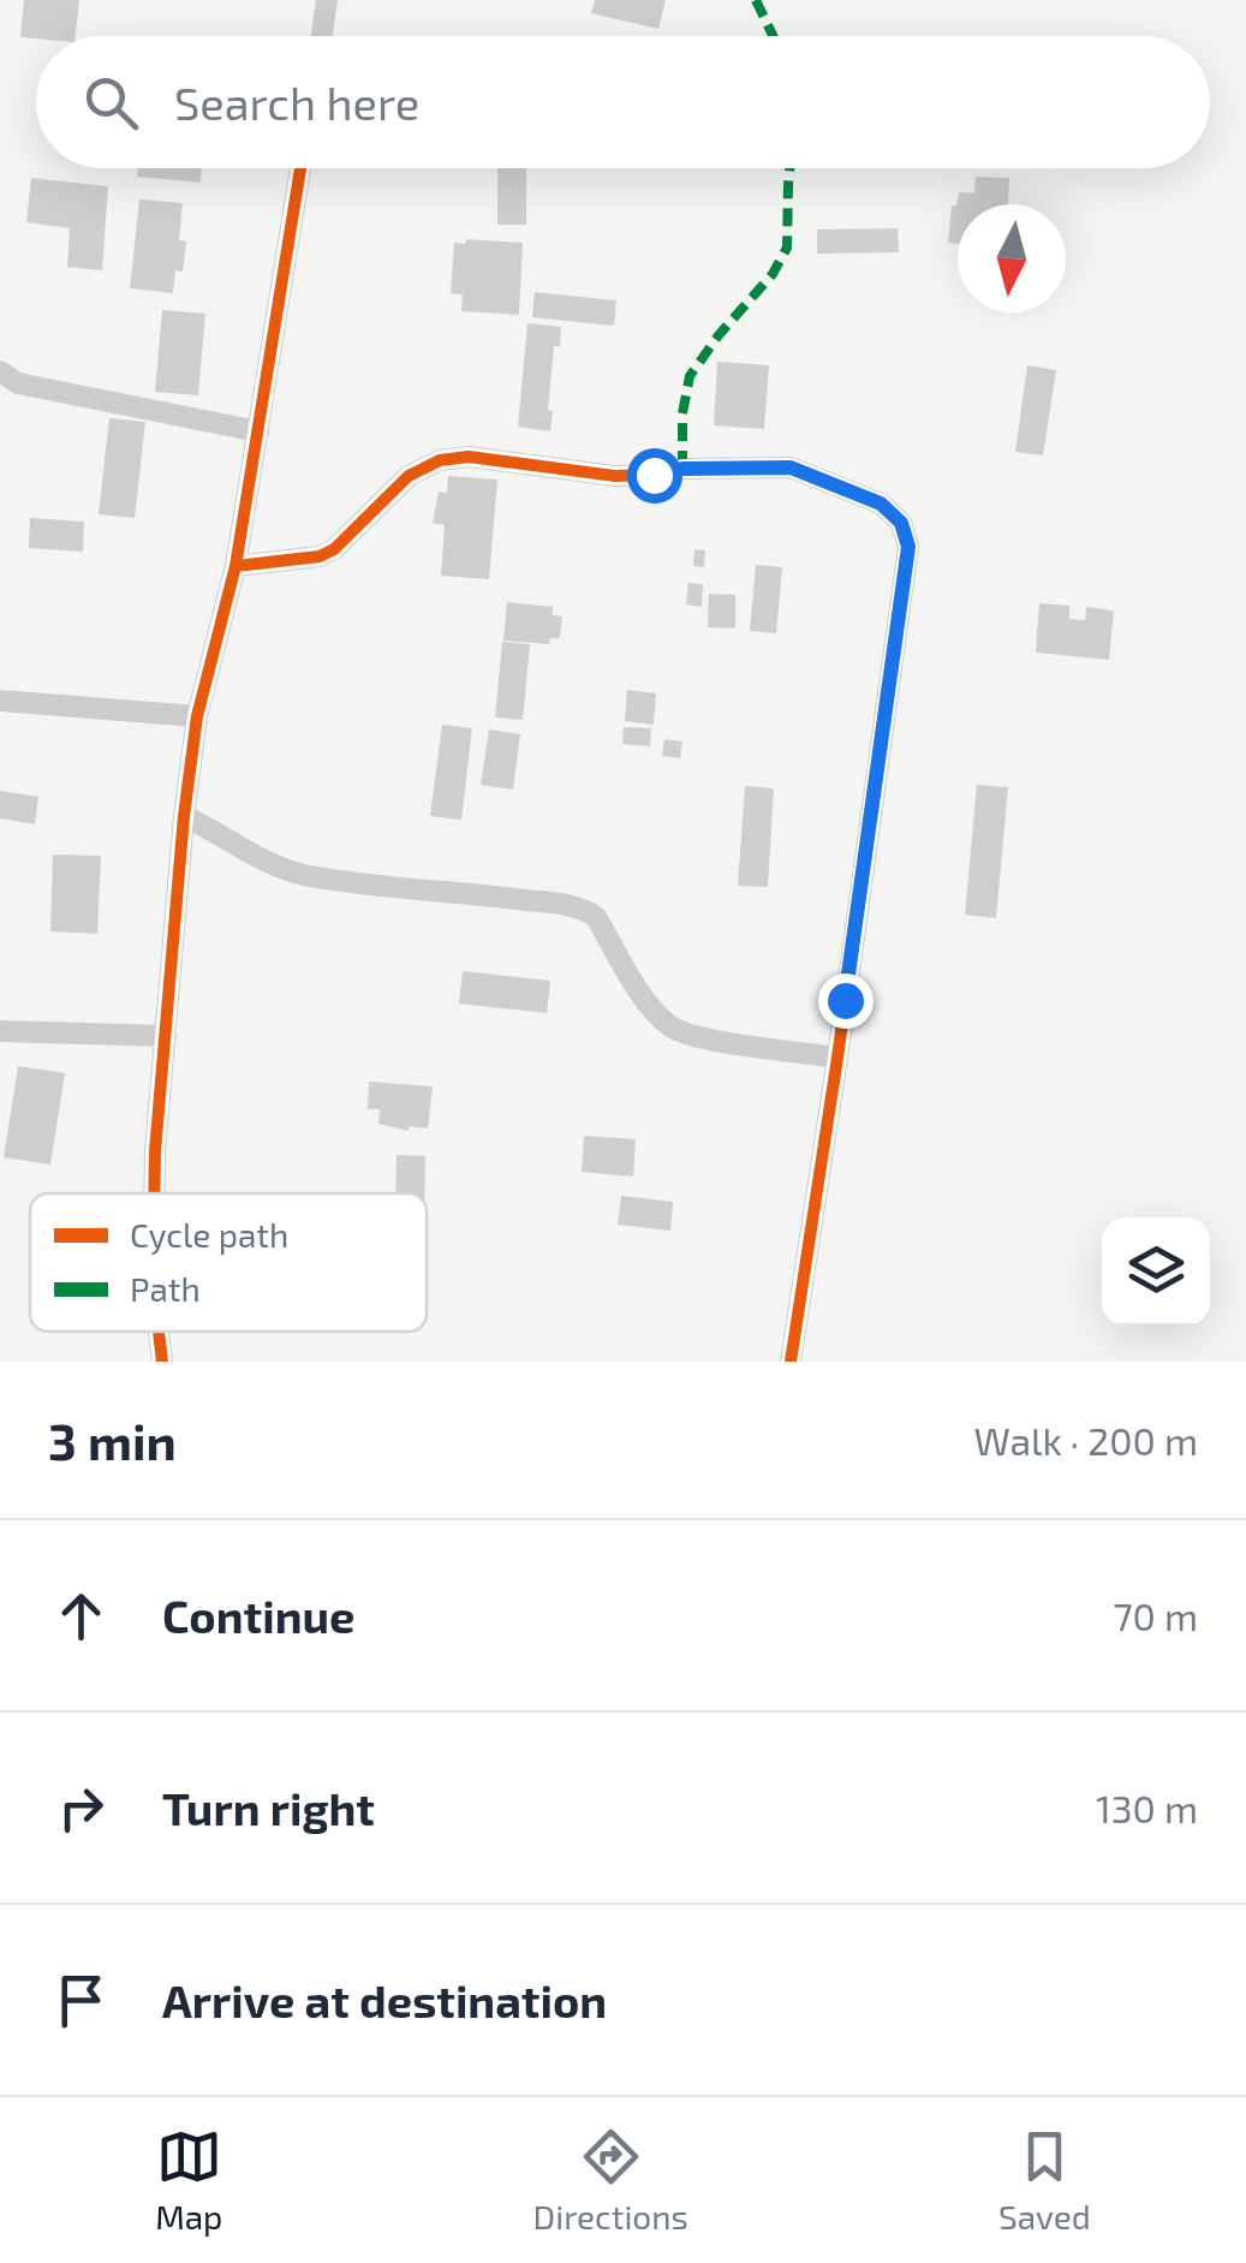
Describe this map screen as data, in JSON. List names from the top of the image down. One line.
{"legend":["Cycle path","Path"],"north":"bottom","page":{"search":"Search here","heading":["3 min","Walk · 200 m"],"list":[["Continue","70 m"],["Turn right","130 m"],"Arrive at destination"],"nav":["Map","Directions","Saved"]}}
